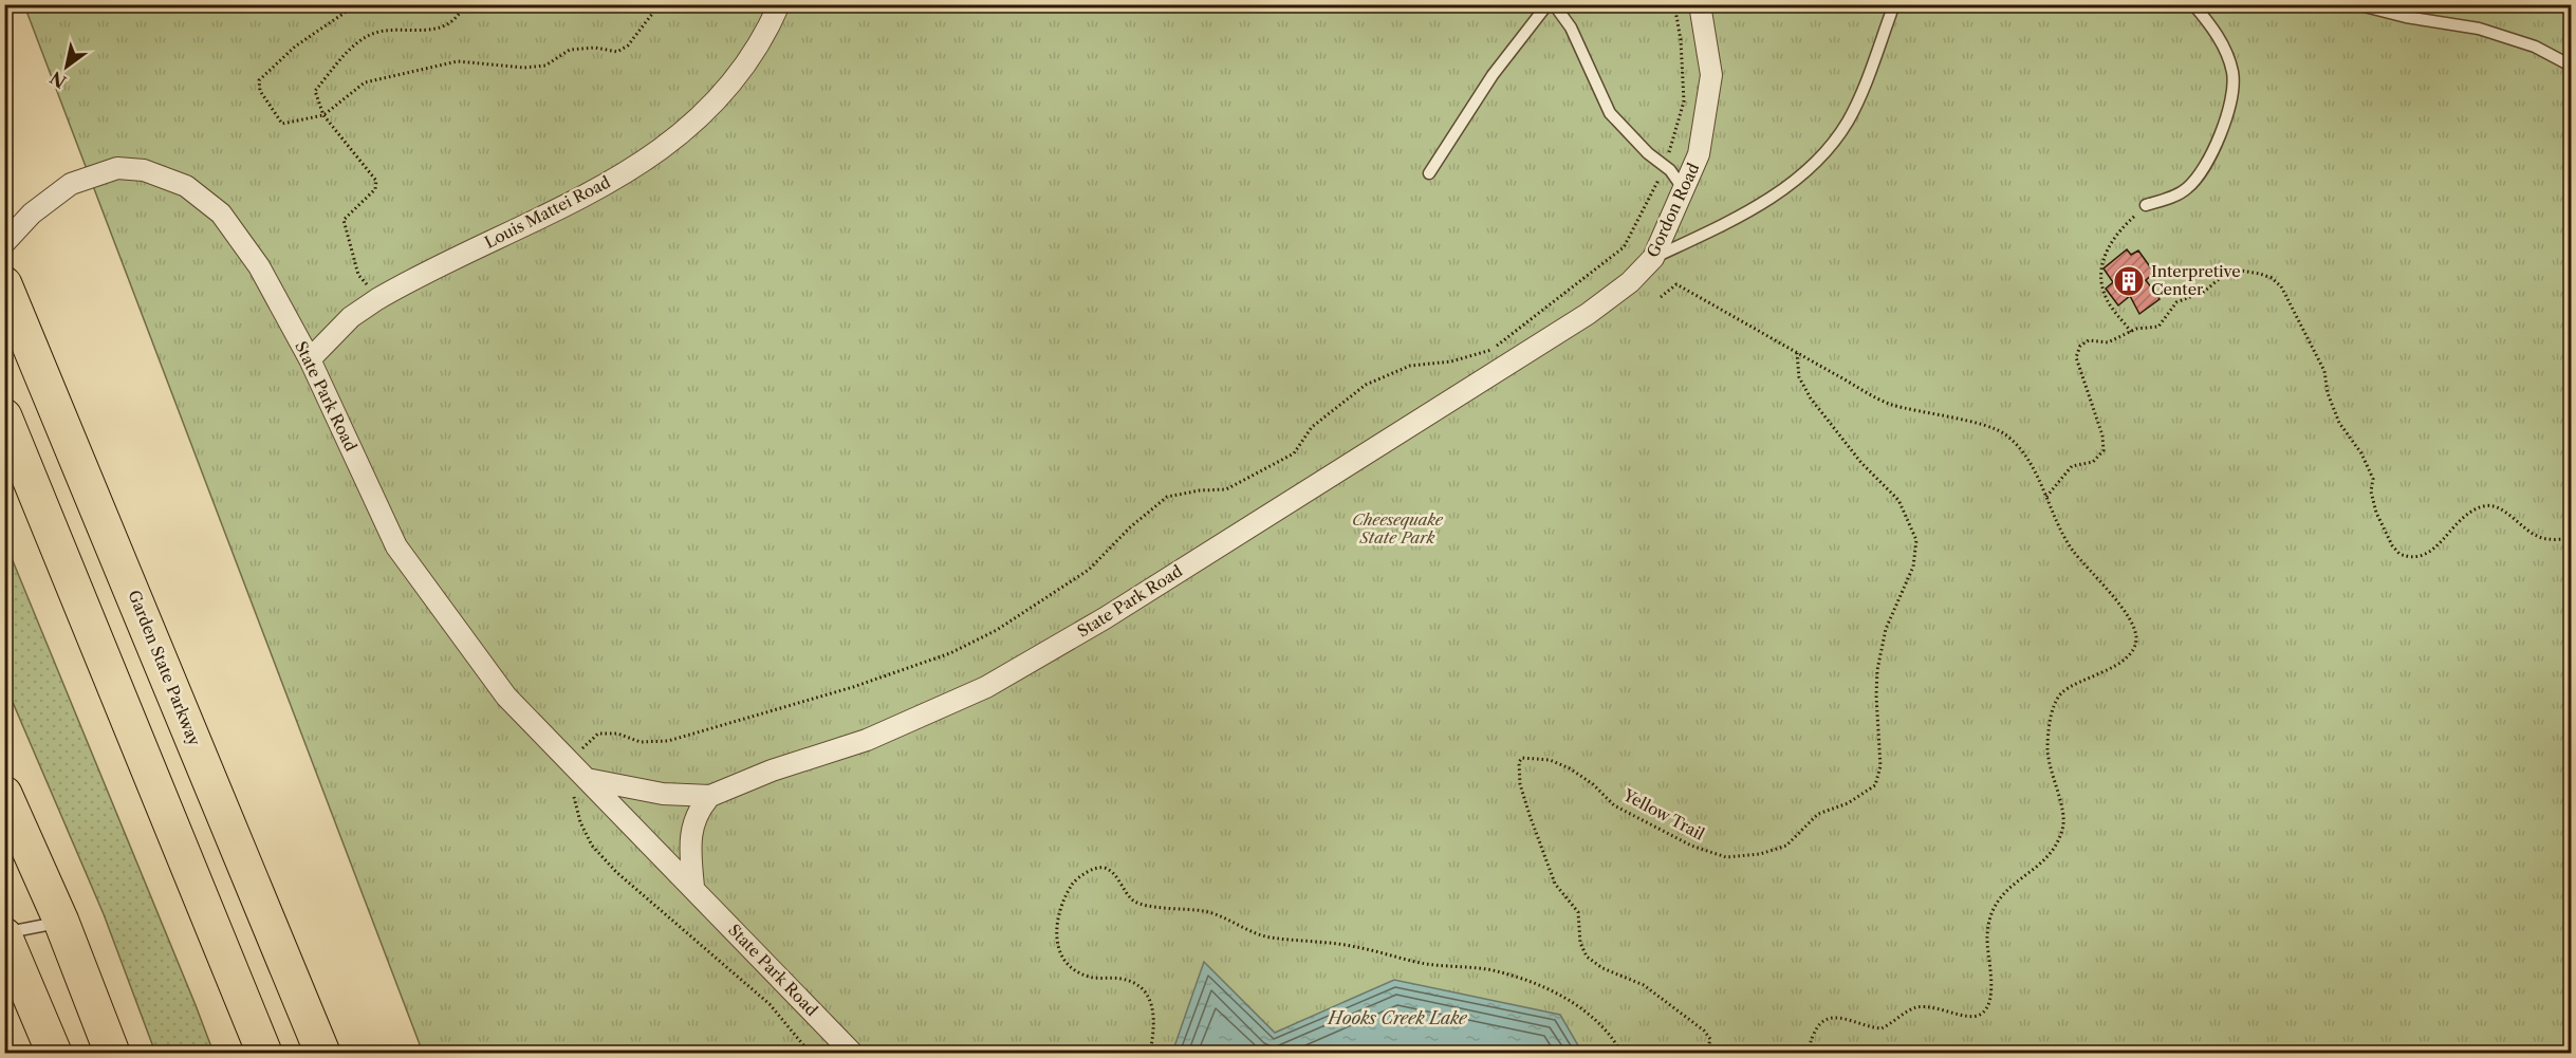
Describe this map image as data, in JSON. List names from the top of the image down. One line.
{"streets":{"highway":["Garden State Parkway"],"street":["Gordon Road","Louis Mattei Road","State Park Road"],"path":["Yellow Trail"]},"crossings":[["Gordon Road","State Park Road"],["Louis Mattei Road","State Park Road"]],"water":["Hooks Creek Lake"],"parks":["Cheesequake State Park"],"places":{"building":["Interpretive Center"]},"north":"bottom left"}
